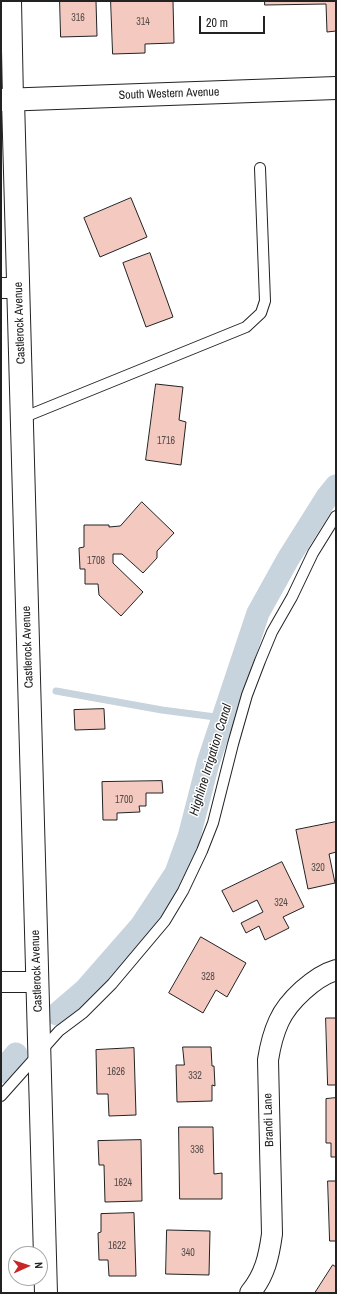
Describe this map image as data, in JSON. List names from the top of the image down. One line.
{"streets":{"street":["South Western Avenue","Castlerock Avenue","Brandi Lane"]},"crossings":[["South Western Avenue","Castlerock Avenue"]],"water":["Highline Irrigation Canal"],"house_numbers":["316","314","1716","1708","1700","320","324","328","1626","332","336","1624","1622","340"],"scale_bar":"20 m","north":"right"}
